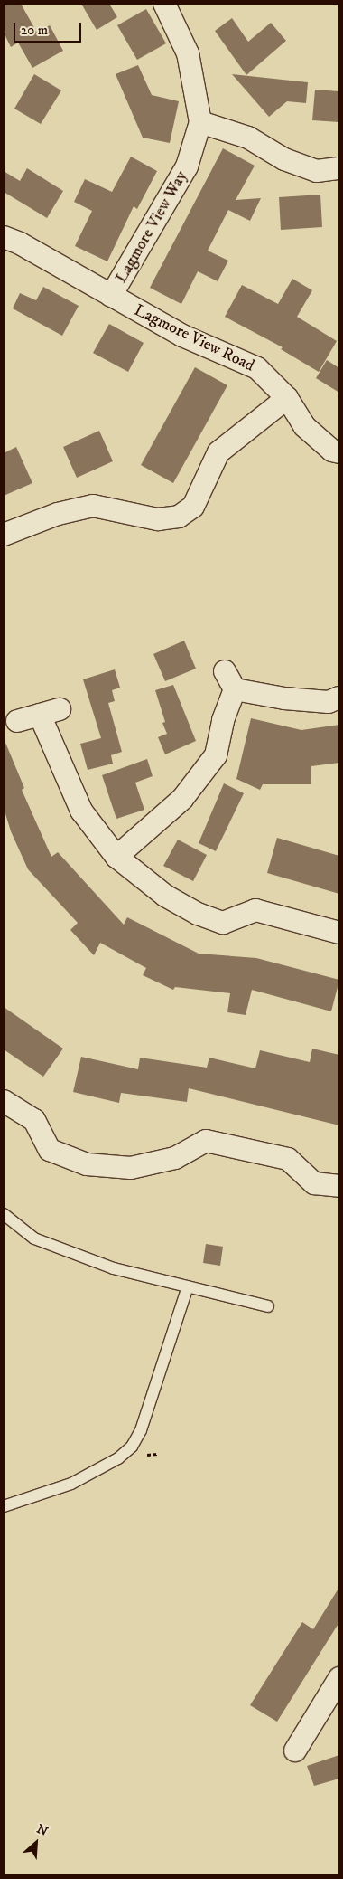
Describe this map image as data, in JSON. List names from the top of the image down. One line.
{"streets":{"street":["Lagmore View Way","Lagmore View Road"]},"crossings":[["Lagmore View Way","Lagmore View Road"]],"scale_bar":"20 m","north":"top right"}
